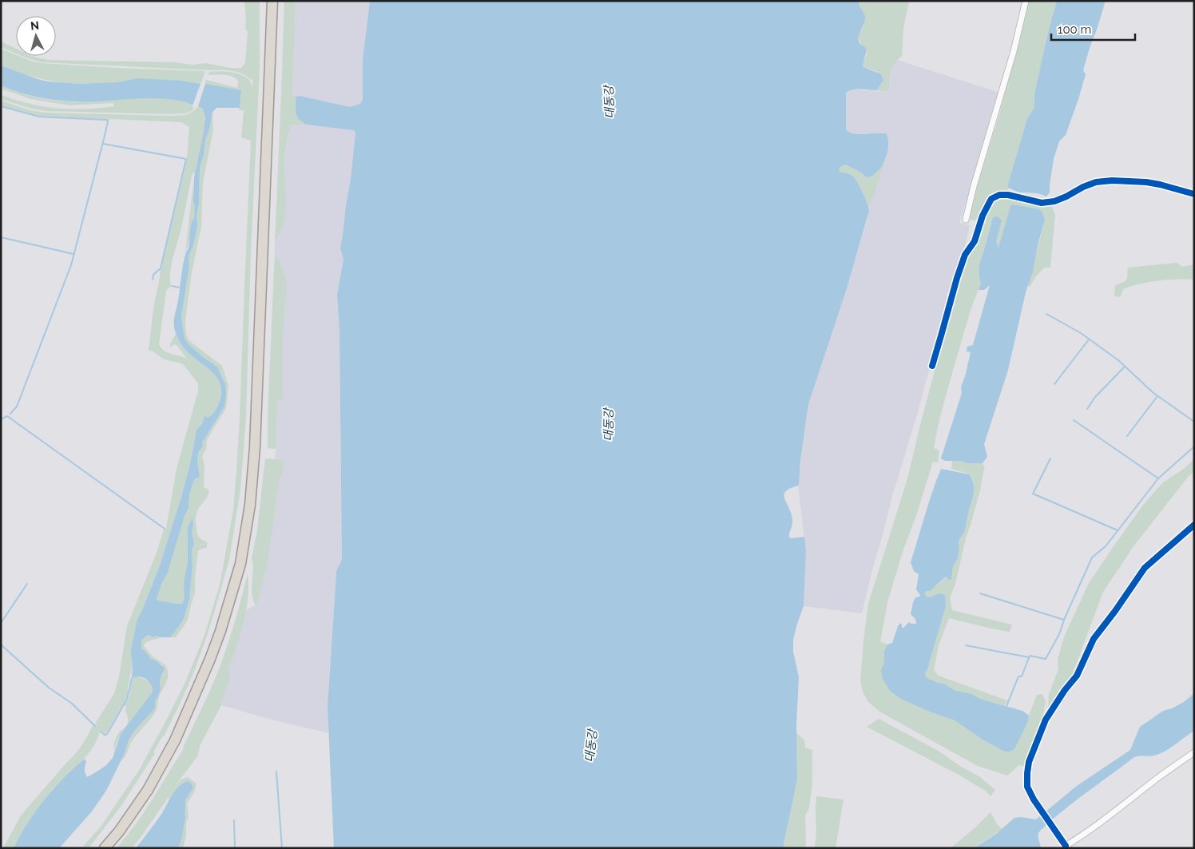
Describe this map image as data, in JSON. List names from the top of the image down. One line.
{"water":["대동강"],"scale_bar":"100 m","north":"top"}
